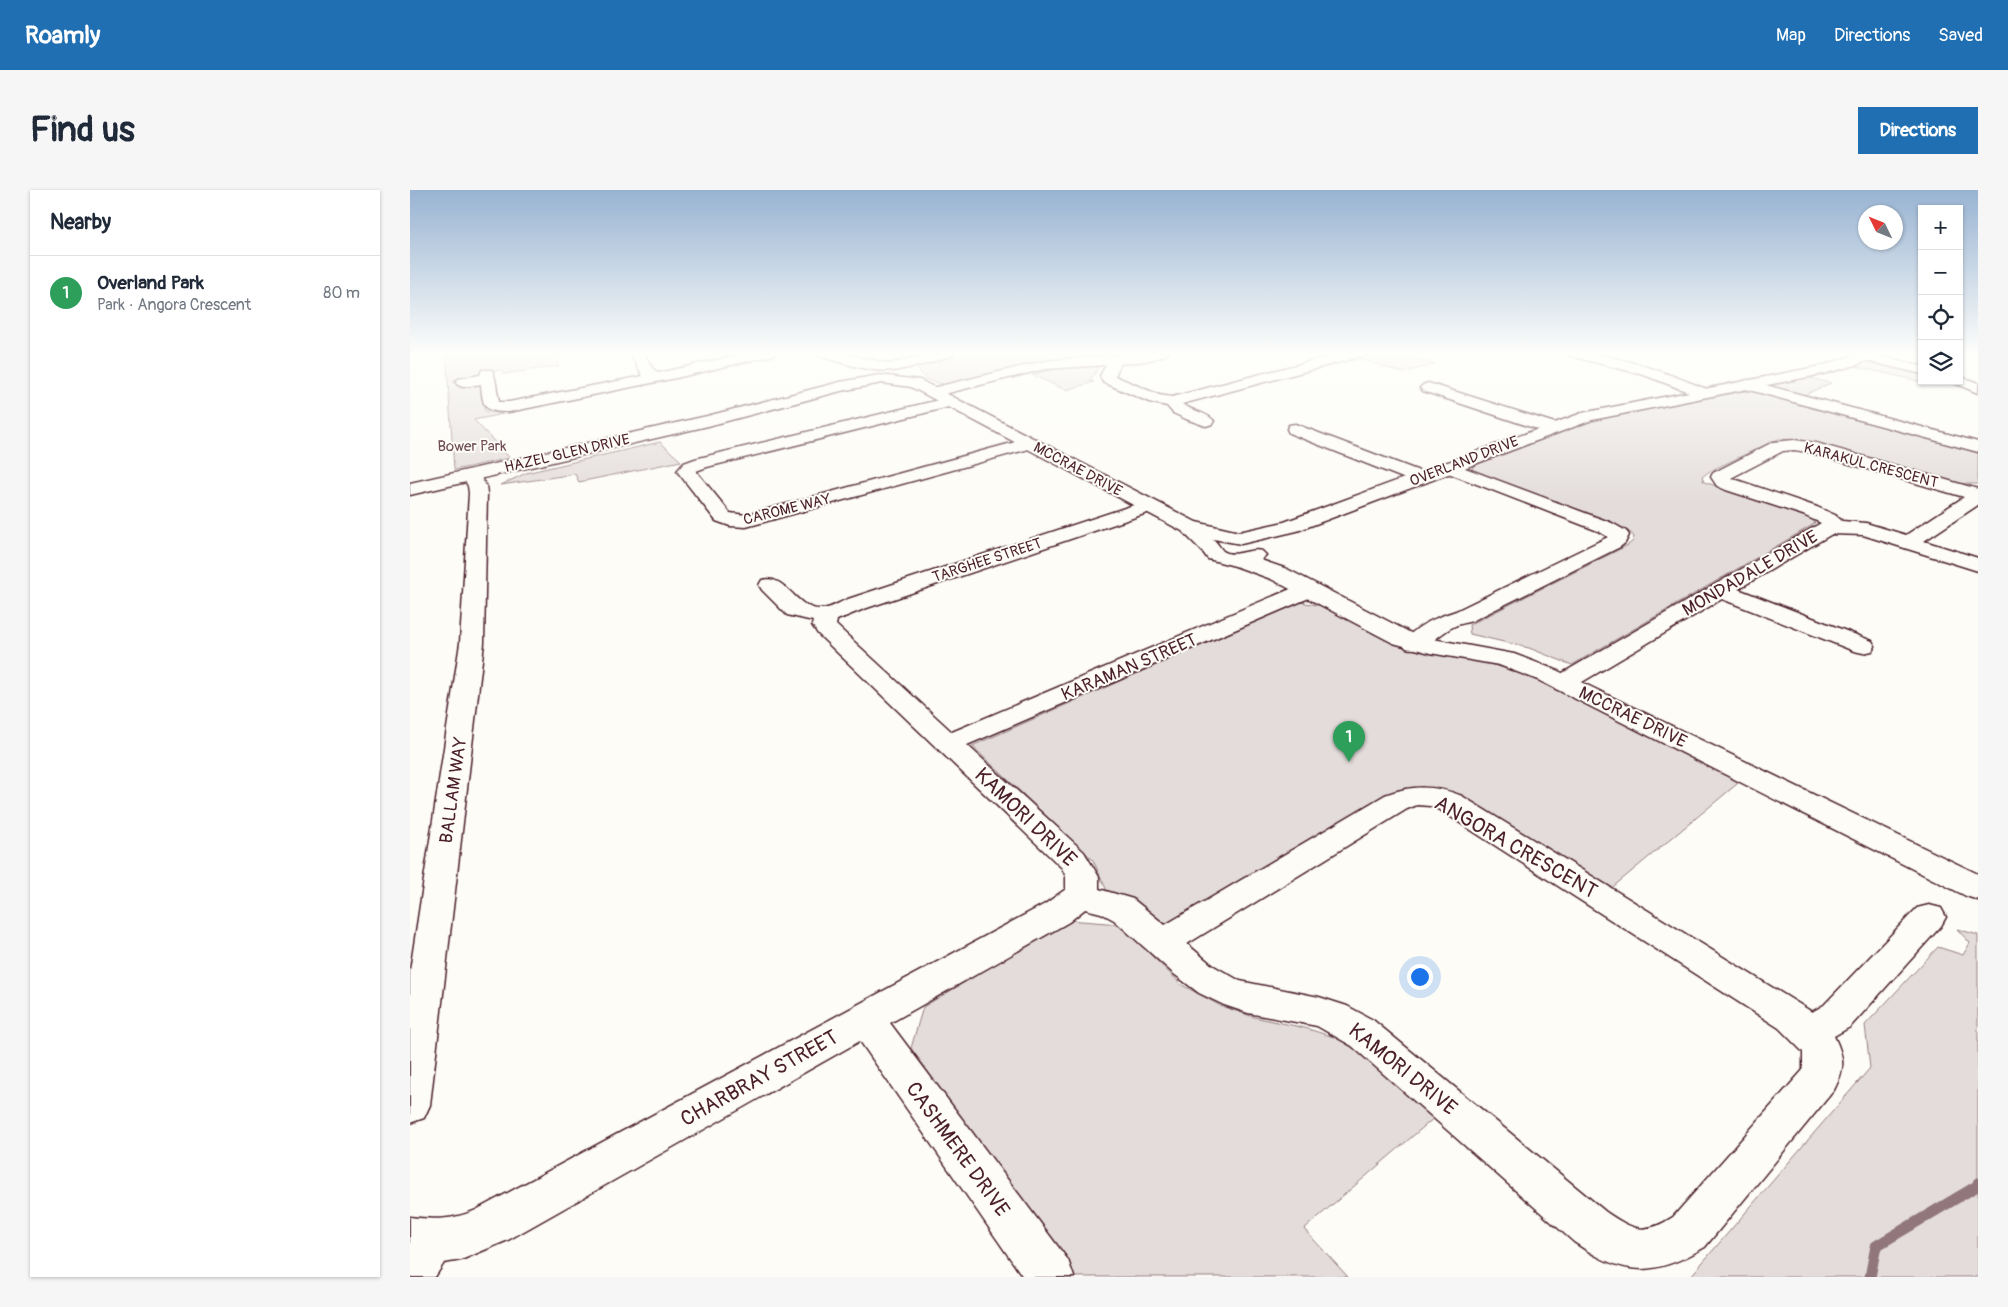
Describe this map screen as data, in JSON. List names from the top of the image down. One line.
{"streets":{"street":["HAZEL GLEN DRIVE","OVERLAND DRIVE","KARAKUL CRESCENT","MCCRAE DRIVE","CAROME WAY","TARGHEE STREET","MONDADALE DRIVE","KARAMAN STREET","BALLAM WAY","KAMORI DRIVE","ANGORA CRESCENT","CHARBRAY STREET","CASHMERE DRIVE"]},"crossings":[["HAZEL GLEN DRIVE","BALLAM WAY"],["OVERLAND DRIVE","MCCRAE DRIVE"],["KARAKUL CRESCENT","MONDADALE DRIVE"],["MCCRAE DRIVE","CAROME WAY"],["MCCRAE DRIVE","TARGHEE STREET"],["MCCRAE DRIVE","MONDADALE DRIVE"],["MCCRAE DRIVE","KARAMAN STREET"],["TARGHEE STREET","KAMORI DRIVE"],["KARAMAN STREET","KAMORI DRIVE"],["KAMORI DRIVE","ANGORA CRESCENT"],["KAMORI DRIVE","CHARBRAY STREET"],["CHARBRAY STREET","CASHMERE DRIVE"]],"parks":["Bower Park"],"north":"top left","page":{"header":"Roamly","nav":["Map","Directions","Saved"],"buttons":"Directions","title":"Find us","heading":"Nearby","map_buttons":["+","−"],"list":[{"mark":"1","name":"Overland Park","note":"Park · Angora Crescent","value":"80 m"}],"pins":"1"}}
